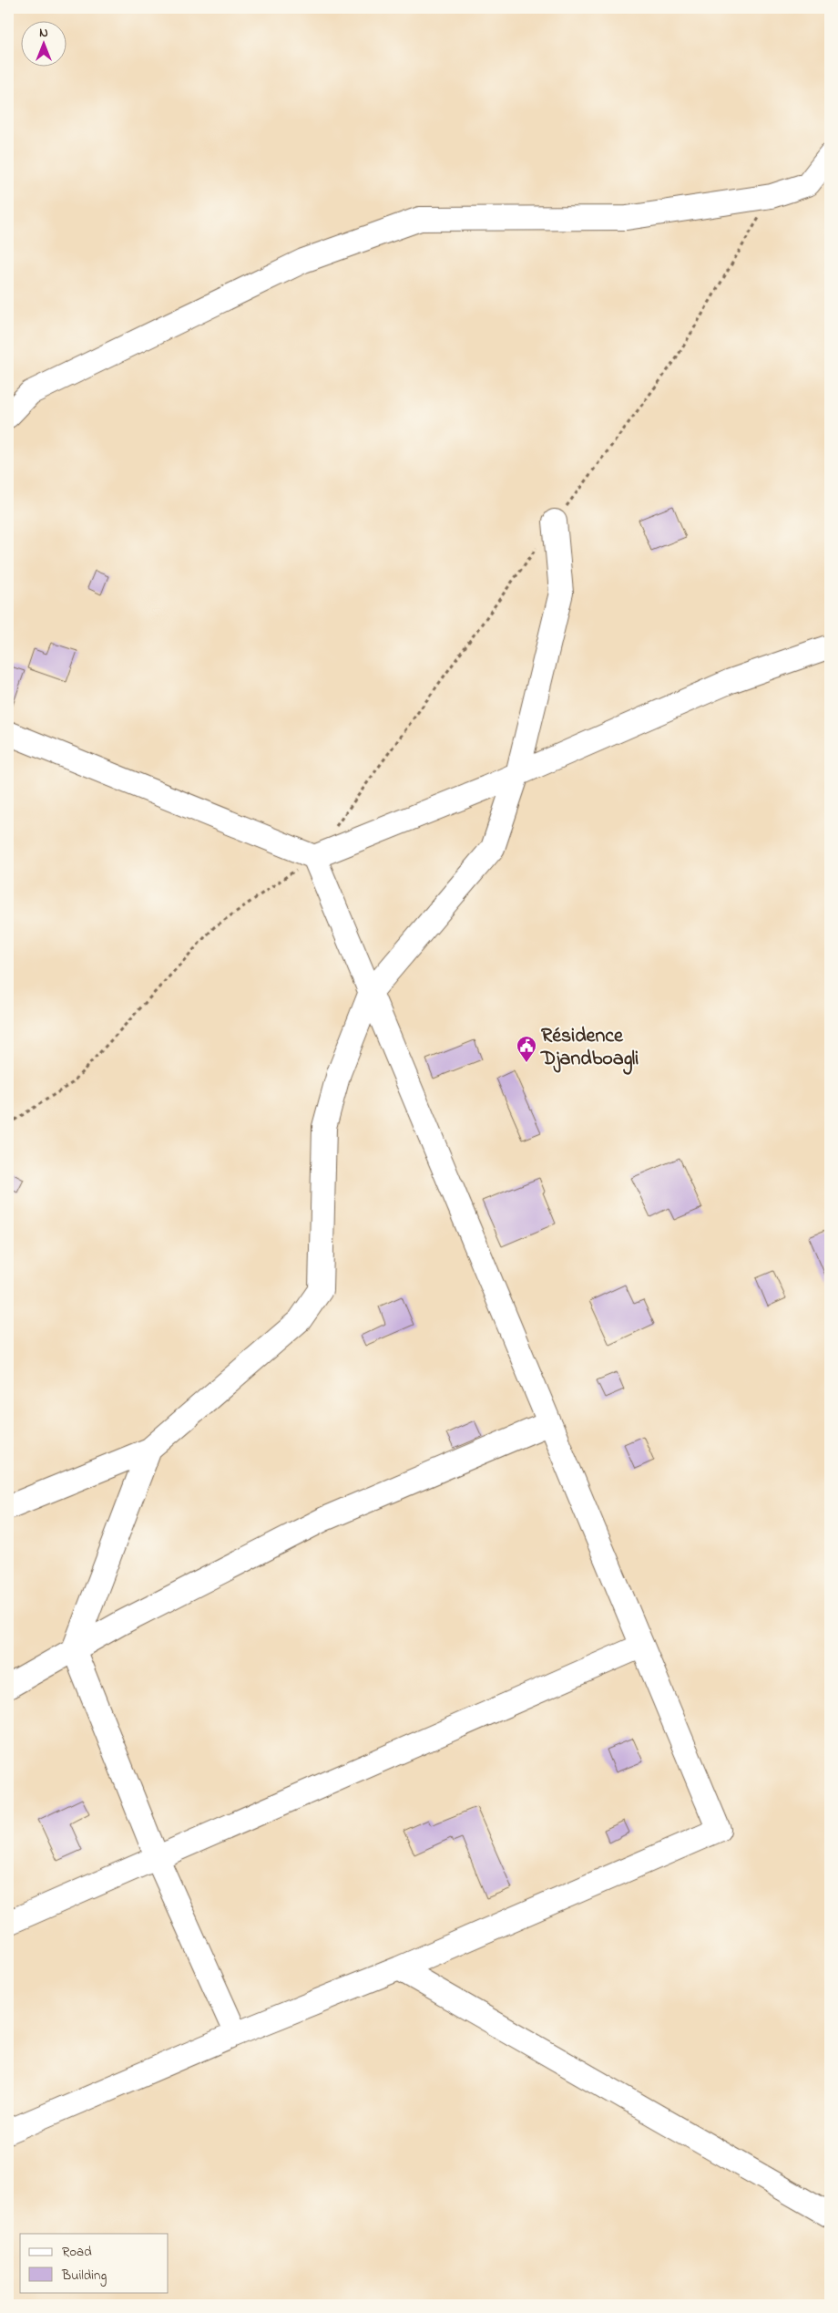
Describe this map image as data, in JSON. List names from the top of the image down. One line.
{"places":{"public building":["Résidence Djandboagli"]},"legend":["Road","Building"],"north":"top"}
